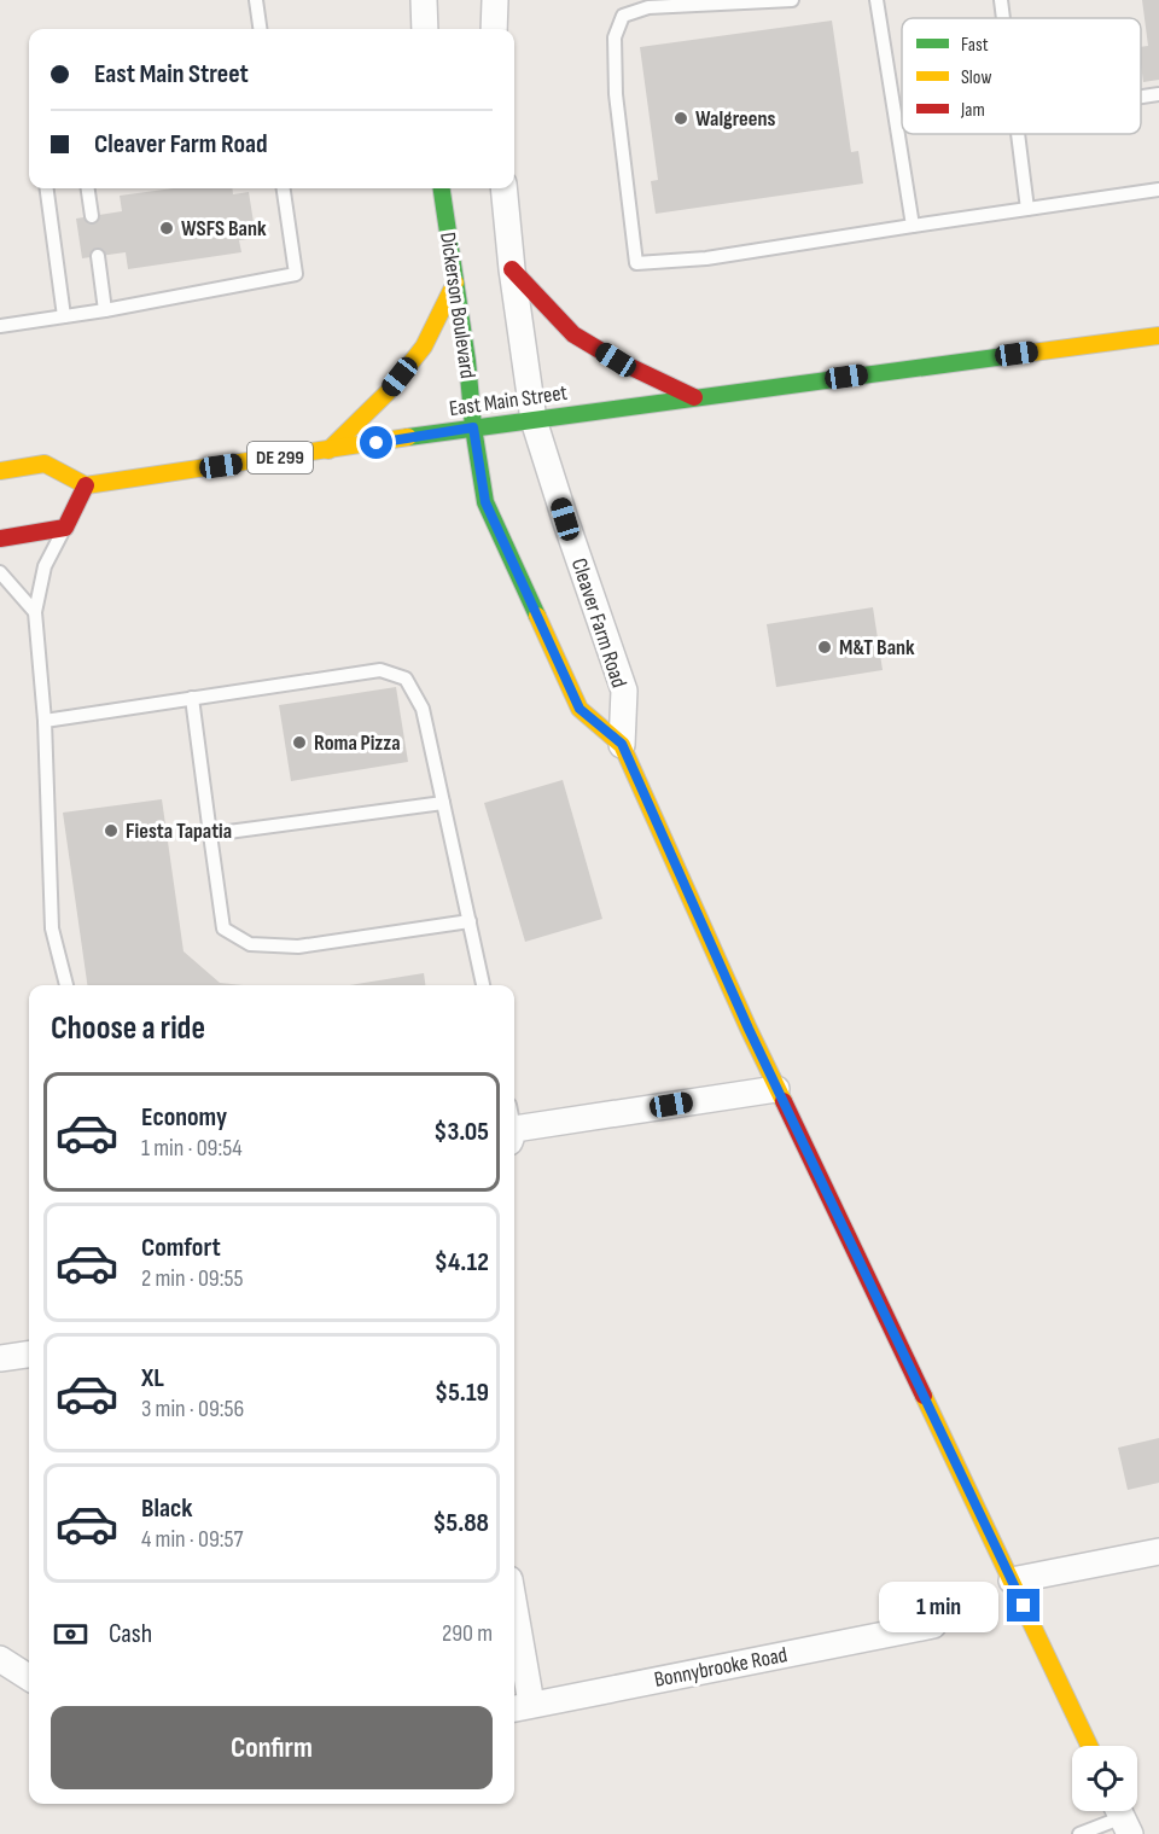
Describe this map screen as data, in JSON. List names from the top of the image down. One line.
{"streets":{"main road":["Dickerson Boulevard","East Main Street","DE 299","Cleaver Farm Road"],"street":["Bonnybrooke Road"]},"crossings":[["Dickerson Boulevard","East Main Street"],["Dickerson Boulevard","Cleaver Farm Road"],["East Main Street","Cleaver Farm Road"]],"places":["Walgreens","WSFS Bank","M&T Bank","Roma Pizza","Fiesta Tapatia"],"legend":["Fast","Slow","Jam"],"page":{"banner":["East Main Street","Cleaver Farm Road"],"heading":"Choose a ride","list":[{"name":"Economy","note":"1 min · 09:54","value":"$3.05"},{"name":"Comfort","note":"2 min · 09:55","value":"$4.12"},{"name":"XL","note":"3 min · 09:56","value":"$5.19"},{"name":"Black","note":"4 min · 09:57","value":"$5.88"}],"bubble":"1 min","pay":["Cash","290 m"],"buttons":"Confirm"}}
